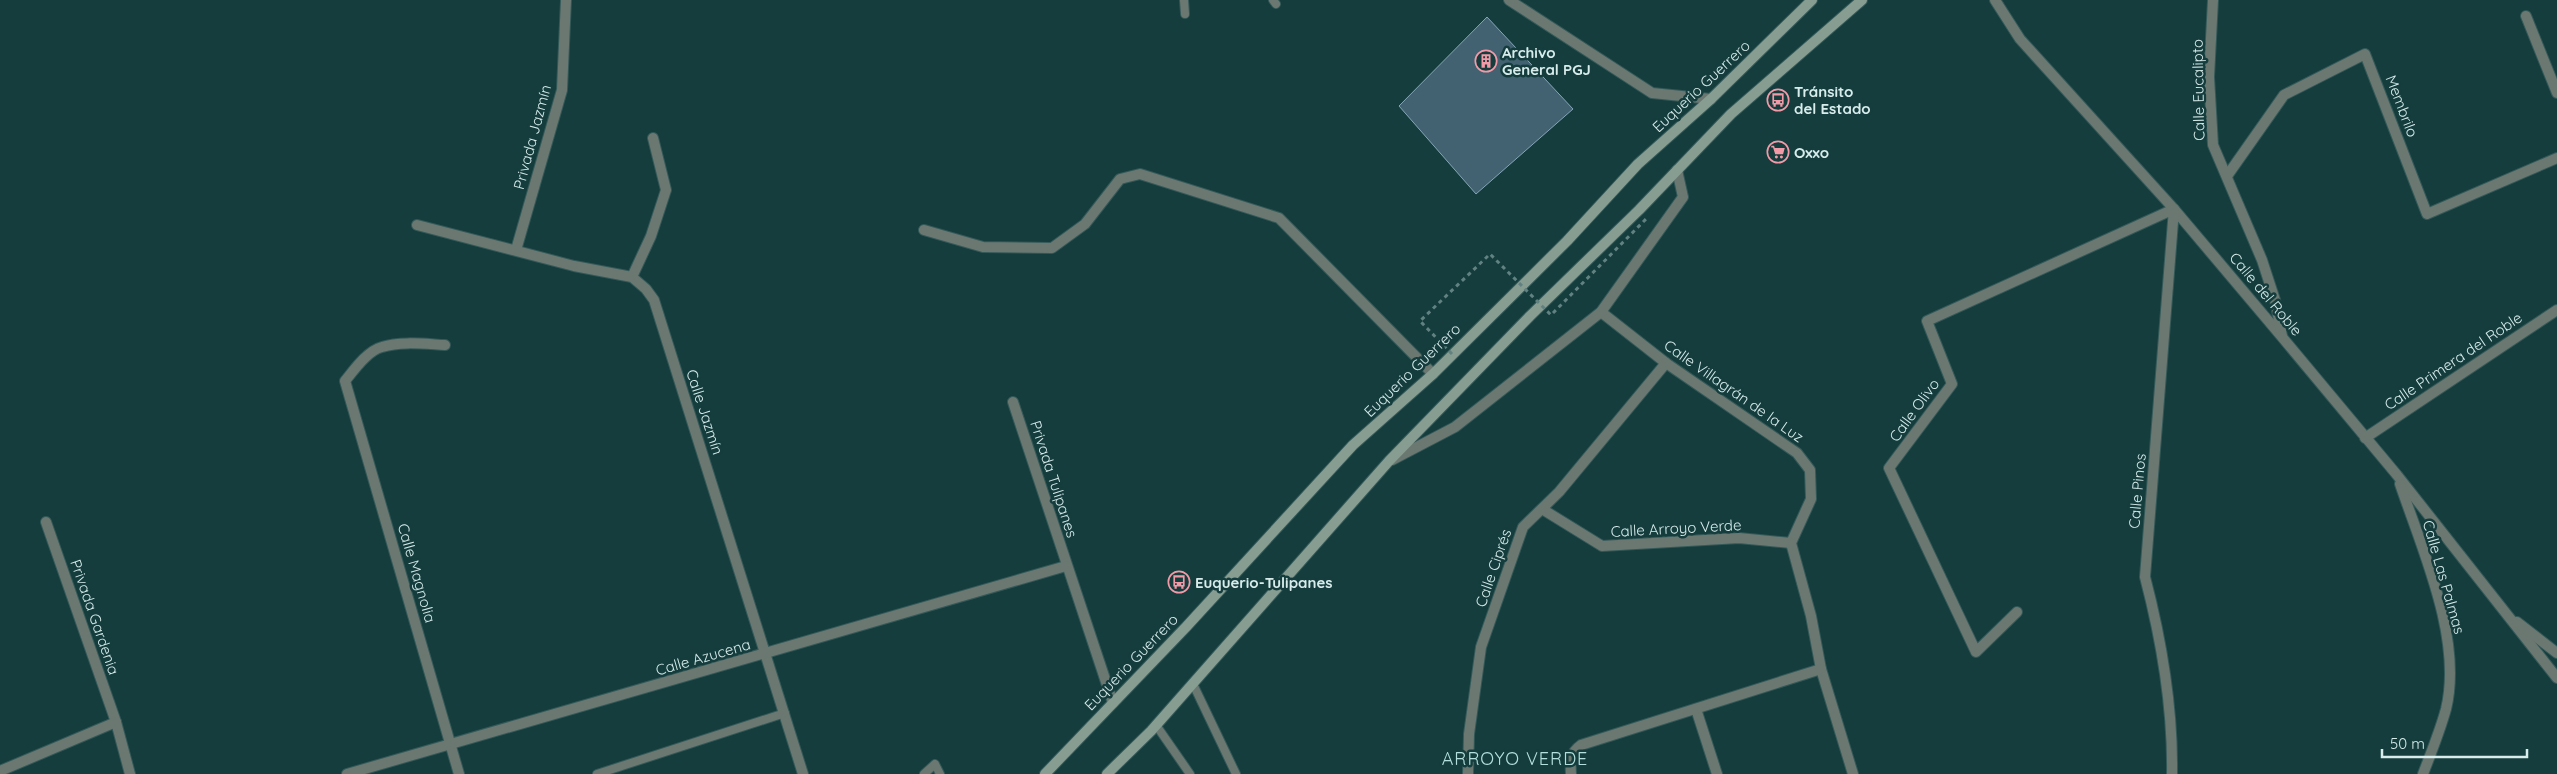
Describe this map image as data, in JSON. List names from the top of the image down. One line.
{"streets":{"main road":["Euquerio Guerrero"],"street":["Calle Eucalipto","Membrilo","Privada Jazmín","Calle del Roble","Calle Primera del Roble","Calle Villagrán de la Luz","Calle Olivo","Calle Jazmín","Privada Tulipanes","Calle Pinos","Calle Arroyo Verde","Calle Ciprés","Calle Magnolia","Calle Las Palmas","Privada Gardenia","Calle Azucena"]},"crossings":[["Euquerio Guerrero","Privada Tulipanes"],["Calle Eucalipto","Membrilo"],["Calle Eucalipto","Calle del Roble"],["Calle del Roble","Calle Primera del Roble"],["Calle del Roble","Calle Olivo"],["Calle del Roble","Calle Pinos"],["Calle del Roble","Calle Las Palmas"],["Calle Villagrán de la Luz","Calle Arroyo Verde"],["Calle Villagrán de la Luz","Calle Ciprés"],["Calle Olivo","Calle Pinos"],["Calle Jazmín","Calle Azucena"],["Privada Tulipanes","Calle Azucena"],["Calle Arroyo Verde","Calle Ciprés"],["Calle Magnolia","Calle Azucena"]],"districts":["ARROYO VERDE"],"places":{"building":["Archivo General PGJ"],"bus stop":["Tránsito del Estado","Euquerio-Tulipanes"],"supermarket":["Oxxo"]},"scale_bar":"50 m"}
